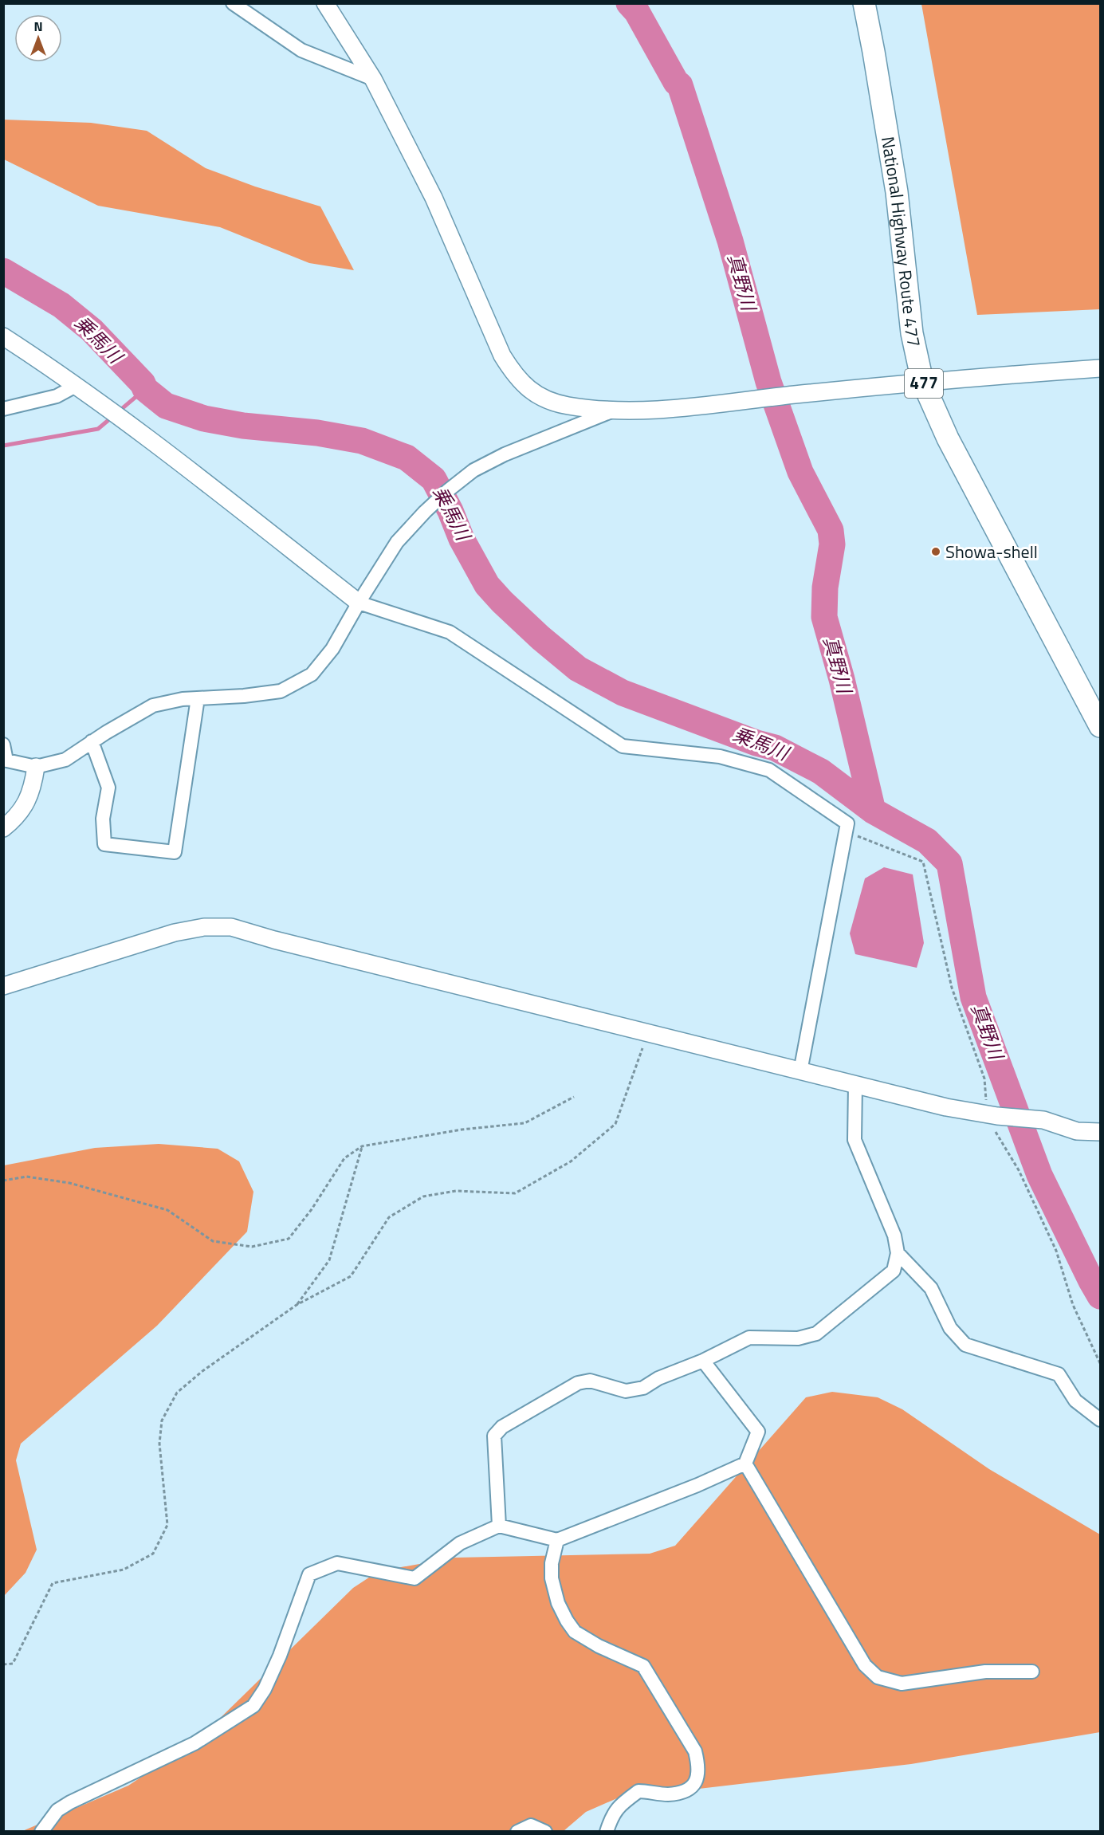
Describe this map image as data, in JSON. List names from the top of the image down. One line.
{"streets":{"highway":["National Highway Route 477","477"]},"water":["真野川","乗馬川"],"places":["Showa-shell"],"north":"top"}
